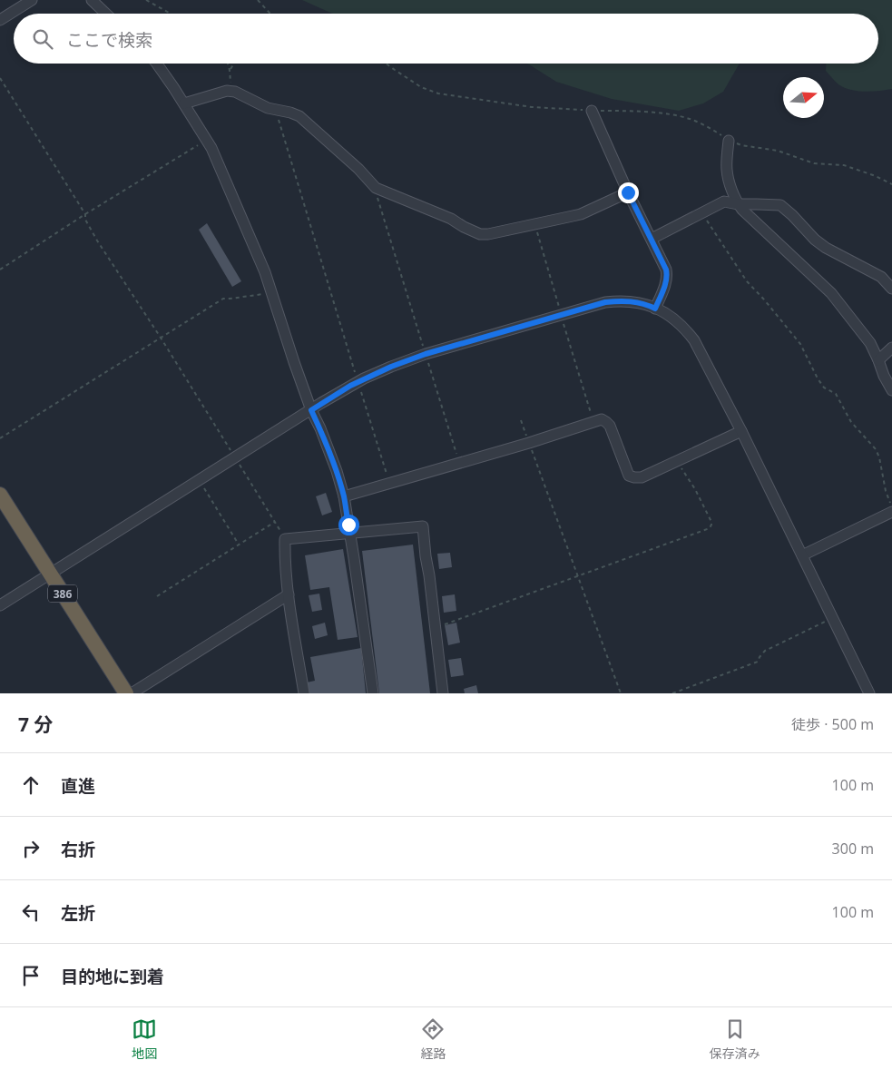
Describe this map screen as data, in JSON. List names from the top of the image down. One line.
{"streets":{"highway":["386"]},"north":"right","page":{"search":"ここで検索","heading":["7 分","徒歩 · 500 m"],"list":[["直進","100 m"],["右折","300 m"],["左折","100 m"],"目的地に到着"],"nav":["地図","経路","保存済み"]}}
